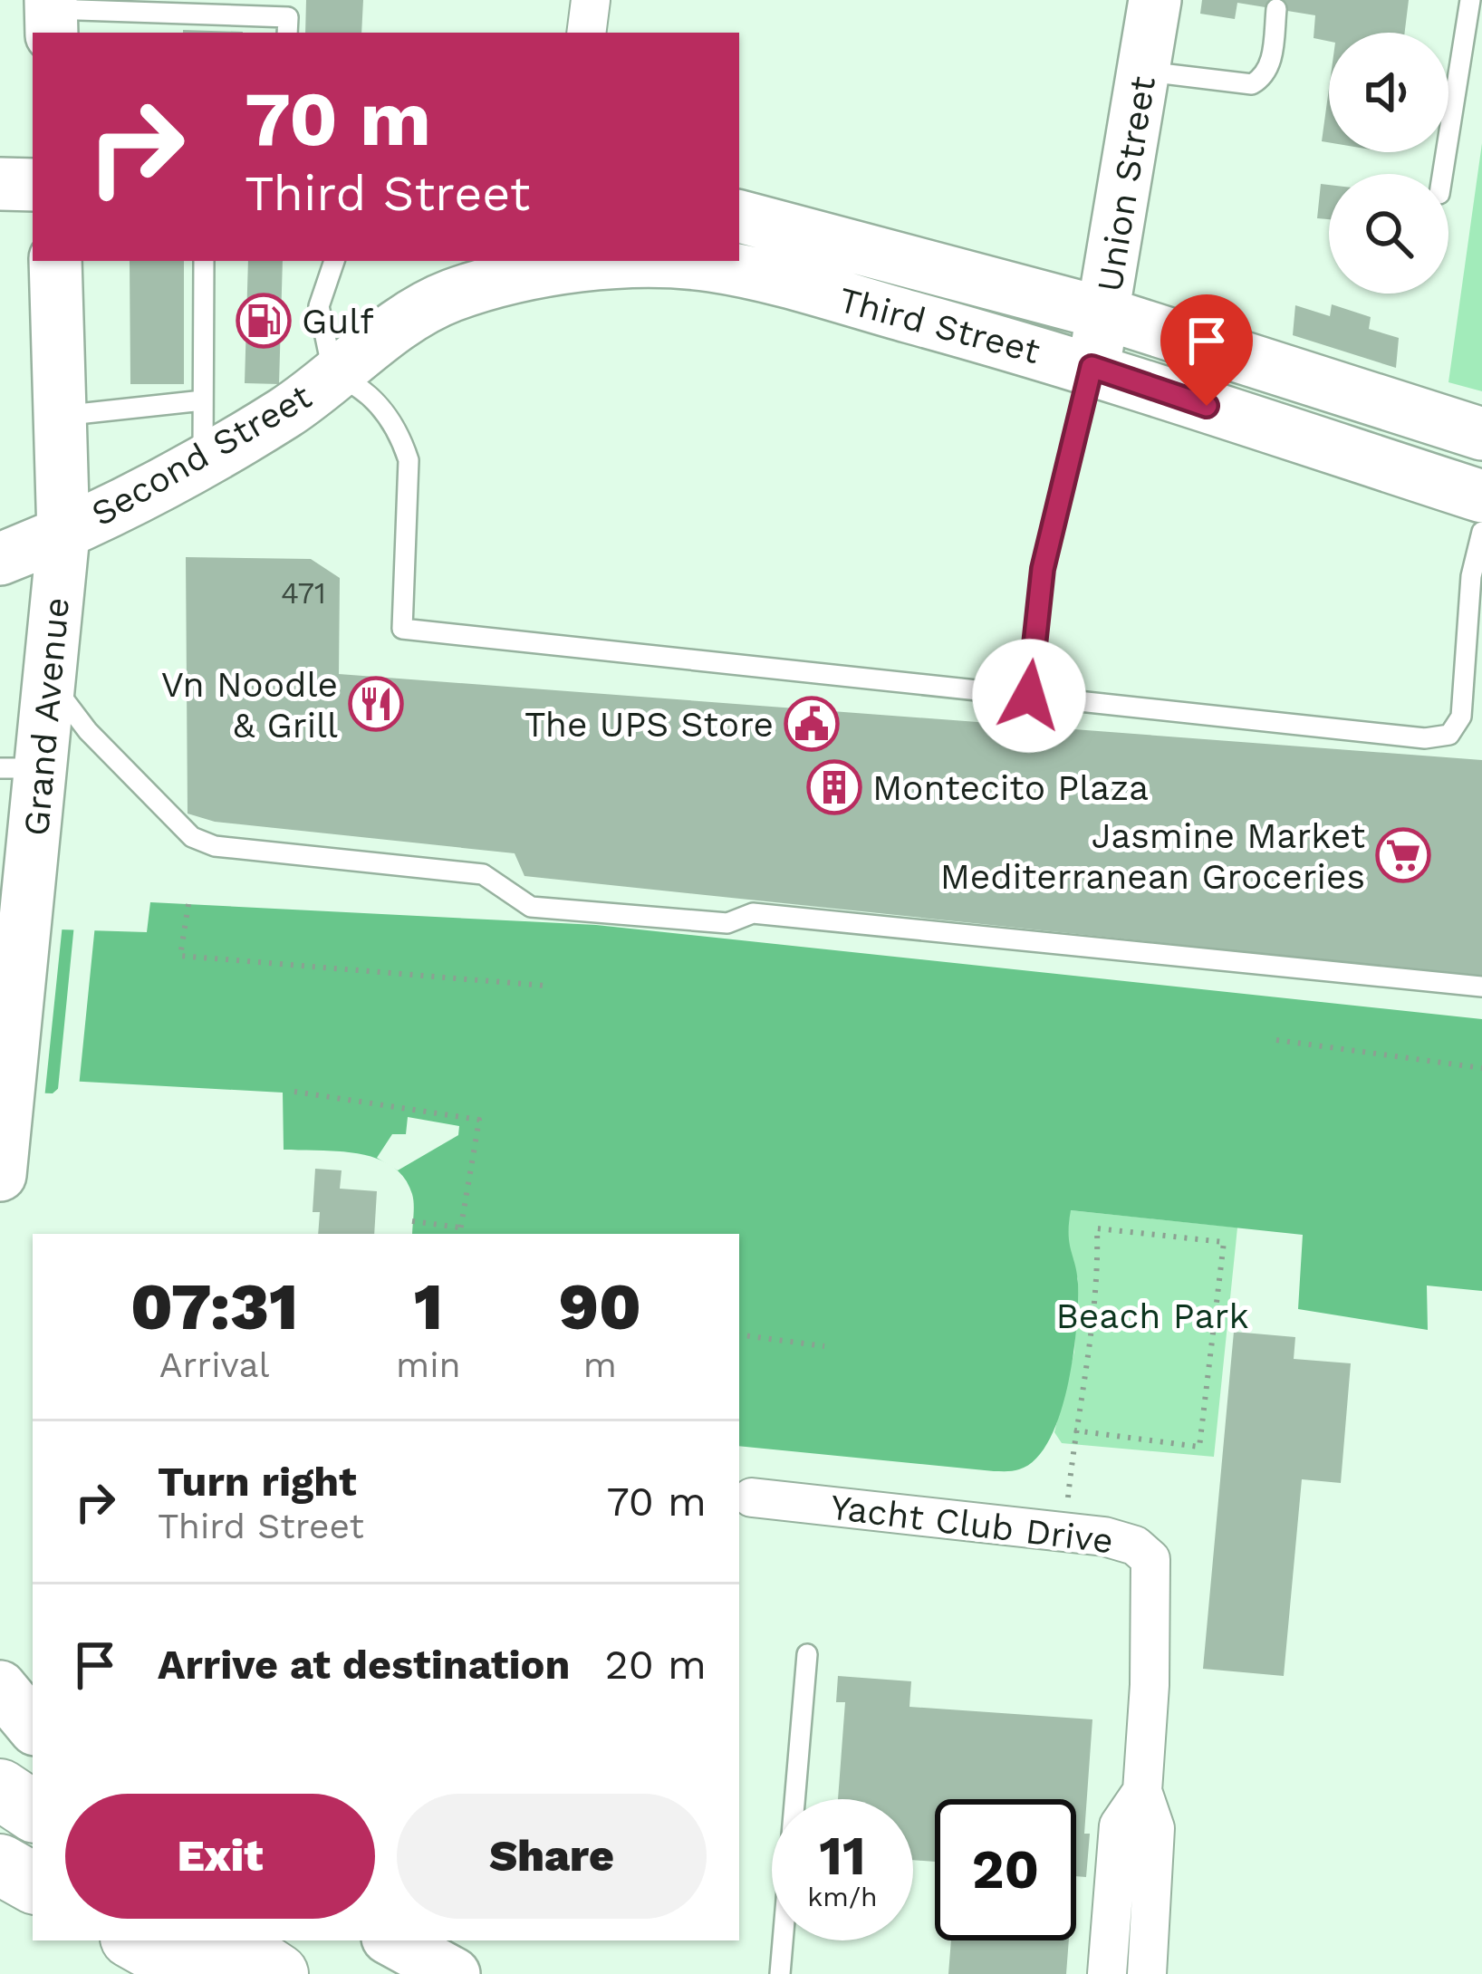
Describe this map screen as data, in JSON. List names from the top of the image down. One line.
{"streets":{"main road":["Union Street","Third Street","Second Street","Grand Avenue"],"street":["Yacht Club Drive"]},"crossings":[["Union Street","Third Street"],["Third Street","Second Street"],["Second Street","Grand Avenue"]],"parks":["Beach Park"],"places":{"fuel station":["Gulf"],"restaurant":["Vn Noodle & Grill"],"public building":["The UPS Store"],"building":["Montecito Plaza"],"supermarket":["Jasmine Market Mediterranean Groceries"]},"house_numbers":["471"],"page":{"turn":["70 m","Third Street"],"eta":["07:31","Arrival","1","min","90","m"],"list":[{"name":"Turn right","note":"Third Street","value":"70 m"},{"name":"Arrive at destination","value":"20 m"}],"buttons":["Exit","Share"],"speed":"11 km/h","limit":"20"}}
